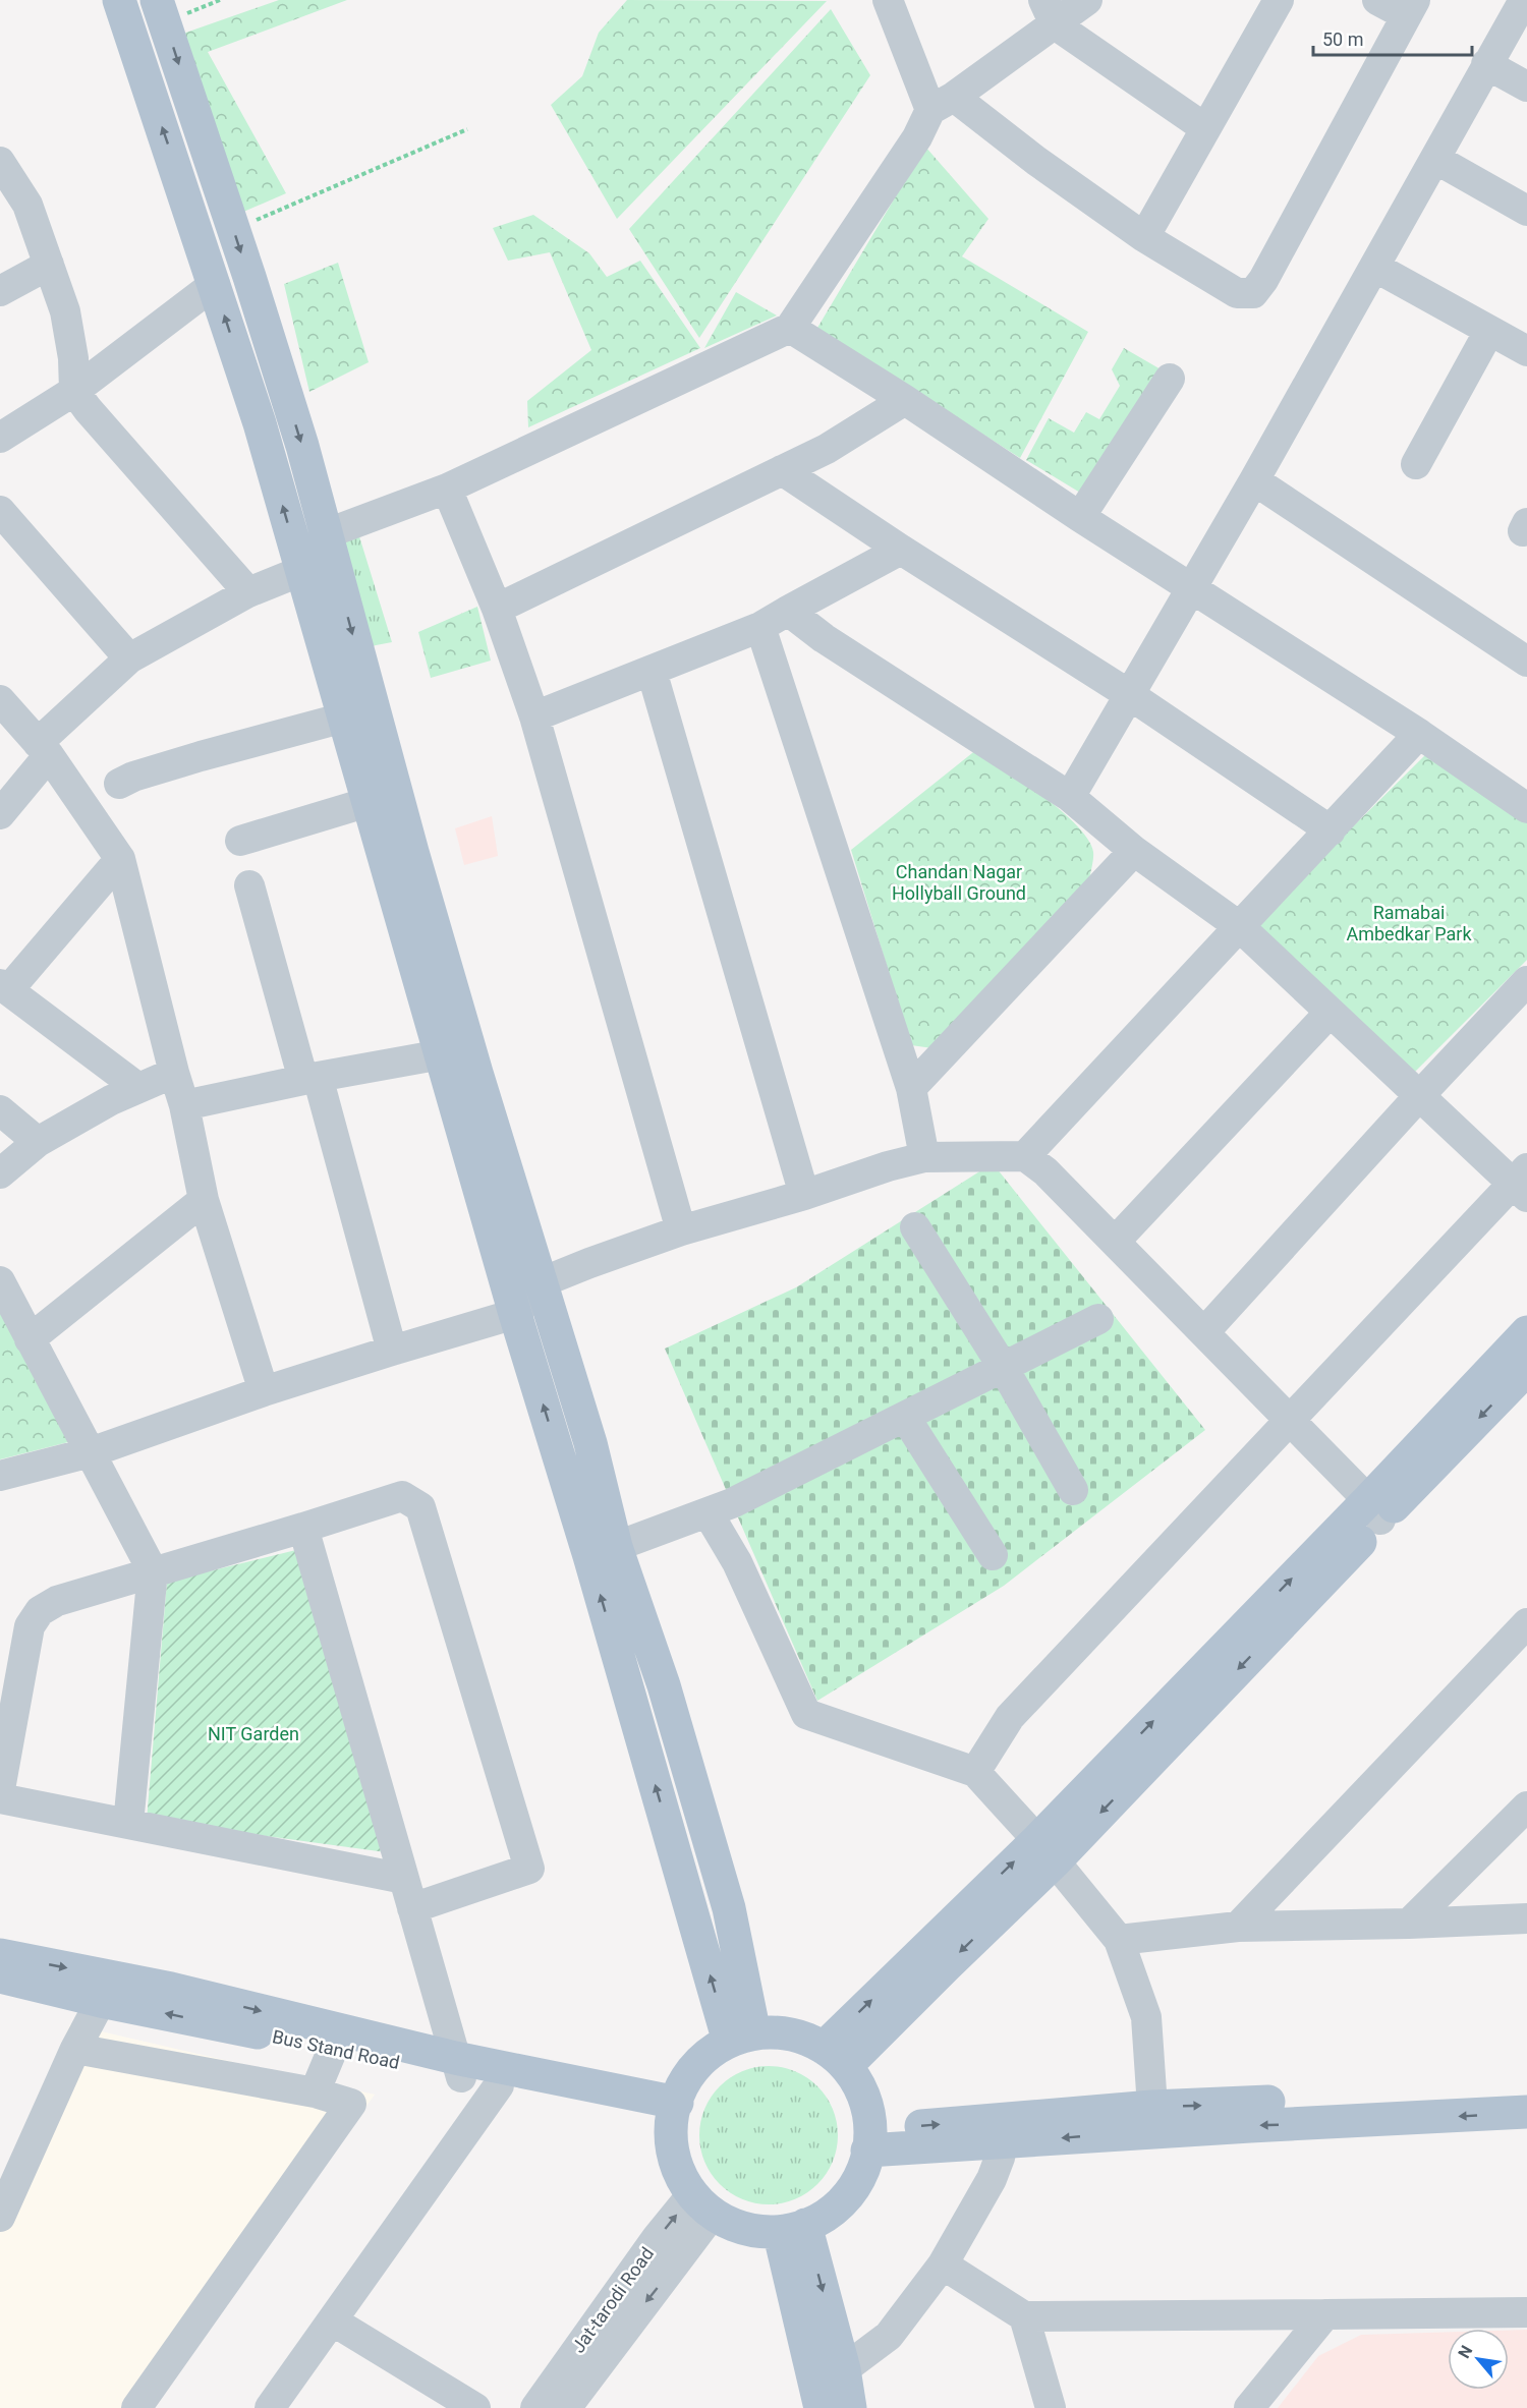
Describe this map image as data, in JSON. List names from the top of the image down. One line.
{"streets":{"main road":["Bus Stand Road"],"street":["Jat-tarodi Road"]},"crossings":[["Bus Stand Road","Jat-tarodi Road"]],"parks":["Chandan Nagar Hollyball Ground","Ramabai Ambedkar Park","NIT Garden"],"scale_bar":"50 m","north":"top left"}
